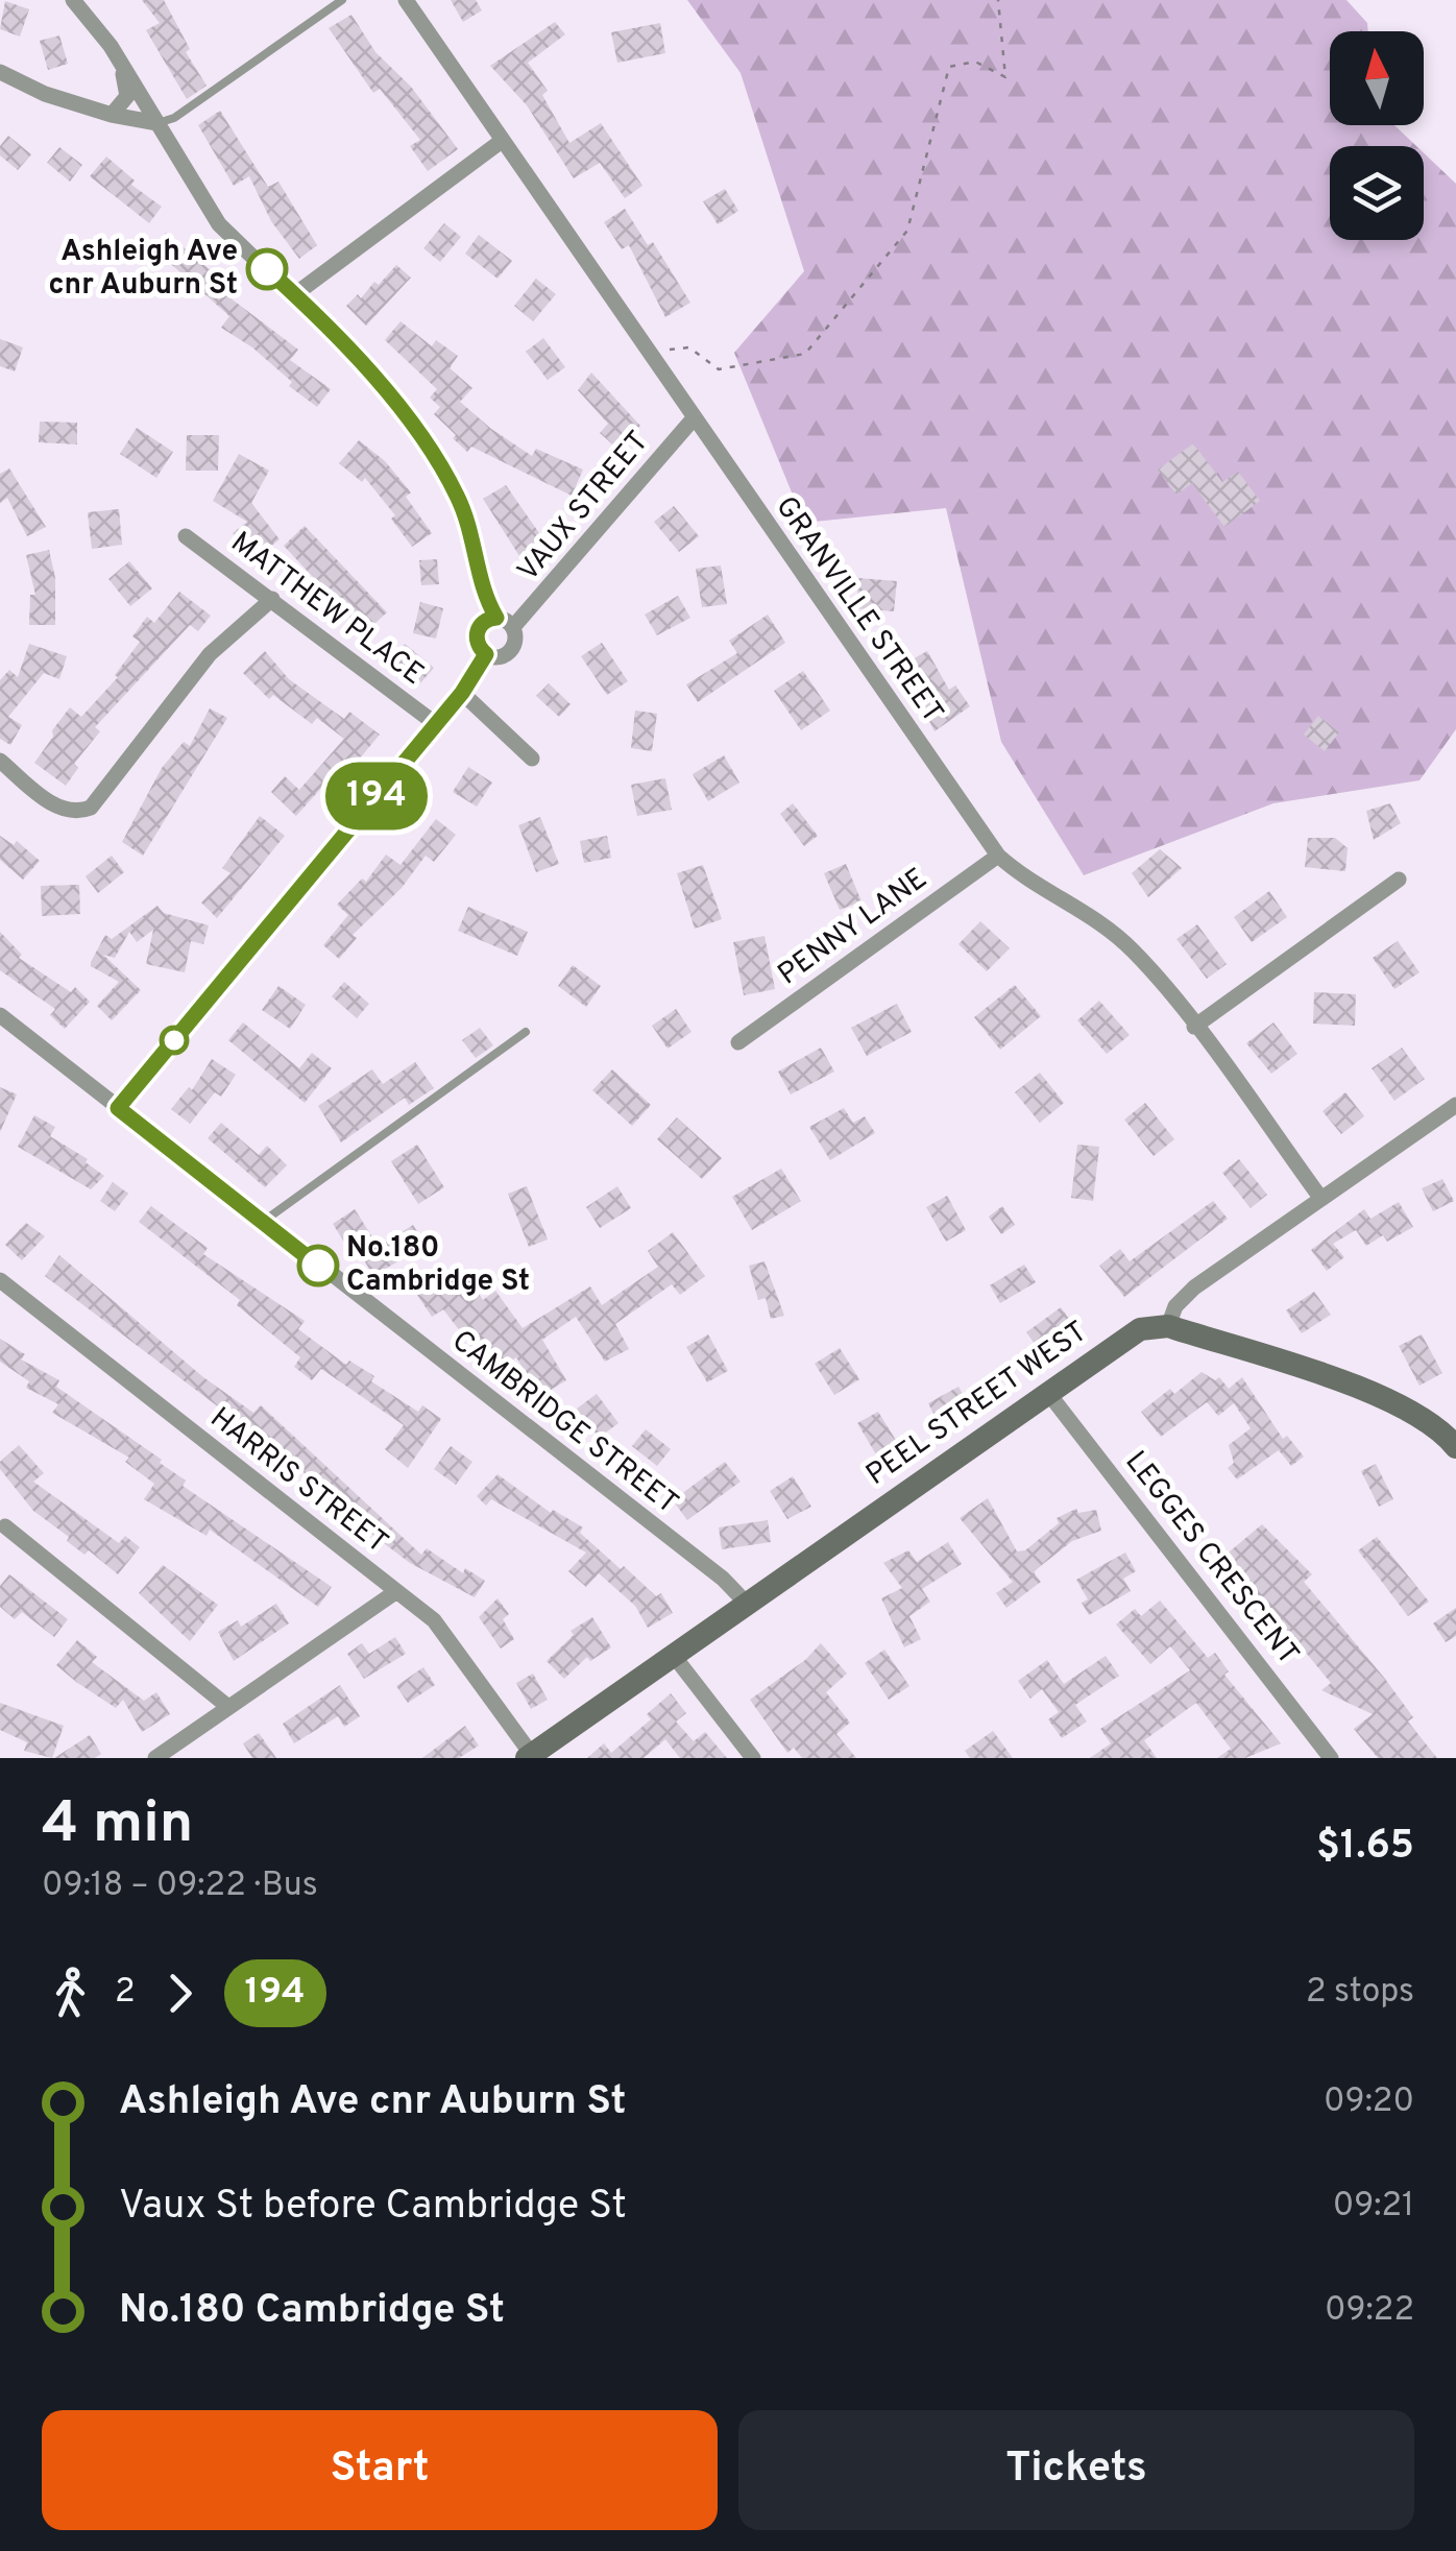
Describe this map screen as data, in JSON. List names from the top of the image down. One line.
{"streets":{"street":["VAUX STREET","MATTHEW PLACE","GRANVILLE STREET","PENNY LANE","PEEL STREET WEST","CAMBRIDGE STREET","HARRIS STREET","LEGGES CRESCENT"]},"crossings":[["VAUX STREET","GRANVILLE STREET"],["GRANVILLE STREET","PENNY LANE"],["PEEL STREET WEST","CAMBRIDGE STREET"],["PEEL STREET WEST","HARRIS STREET"],["PEEL STREET WEST","LEGGES CRESCENT"]],"places":["Ashleigh Ave cnr Auburn St","No.180 Cambridge St"],"lines":["bus line 194"],"north":"top","page":{"on_map":"194","heading":["4 min","09:18 – 09:22 · Bus","$1.65"],"legs":["2","194","2 stops"],"list":[{"name":"Ashleigh Ave cnr Auburn St","value":"09:20"},{"name":"Vaux St before Cambridge St","value":"09:21"},{"name":"No.180 Cambridge St","value":"09:22"}],"buttons":["Start","Tickets"]}}
